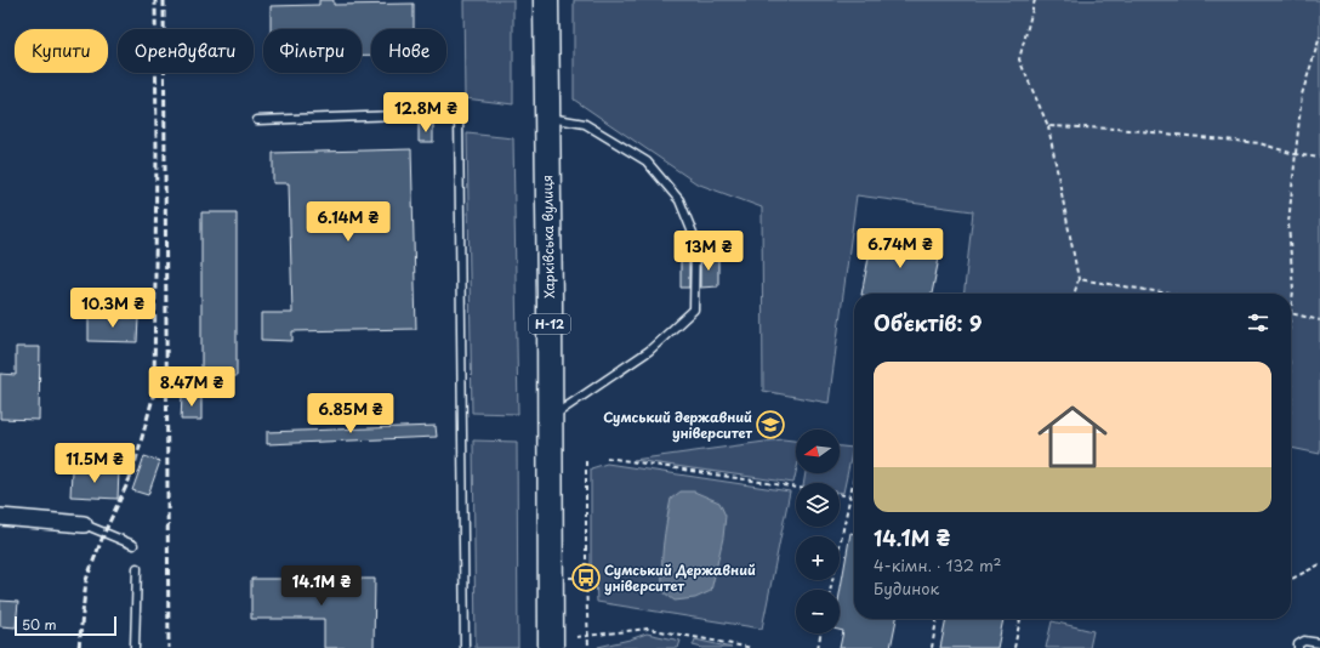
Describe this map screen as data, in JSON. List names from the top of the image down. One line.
{"streets":{"main road":["Харківська вулиця","Н-12"]},"places":{"school or university":["Сумський державний університет"],"bus stop":["Сумський Державний університет"]},"scale_bar":"50 m","north":"left","page":{"chip":["Купити","Орендувати","Фільтри","Нове"],"price":["12.8M ₴","6.14M ₴","6.74M ₴","13M ₴","10.3M ₴","8.47M ₴","6.85M ₴","11.5M ₴","14.1M ₴"],"heading":"Об’єктів: 9","list":[{"name":"14.1M ₴","note":"4-кімн. · 132 m² · Будинок"}],"map_buttons":["+","−"],"scale":"50 m"}}
